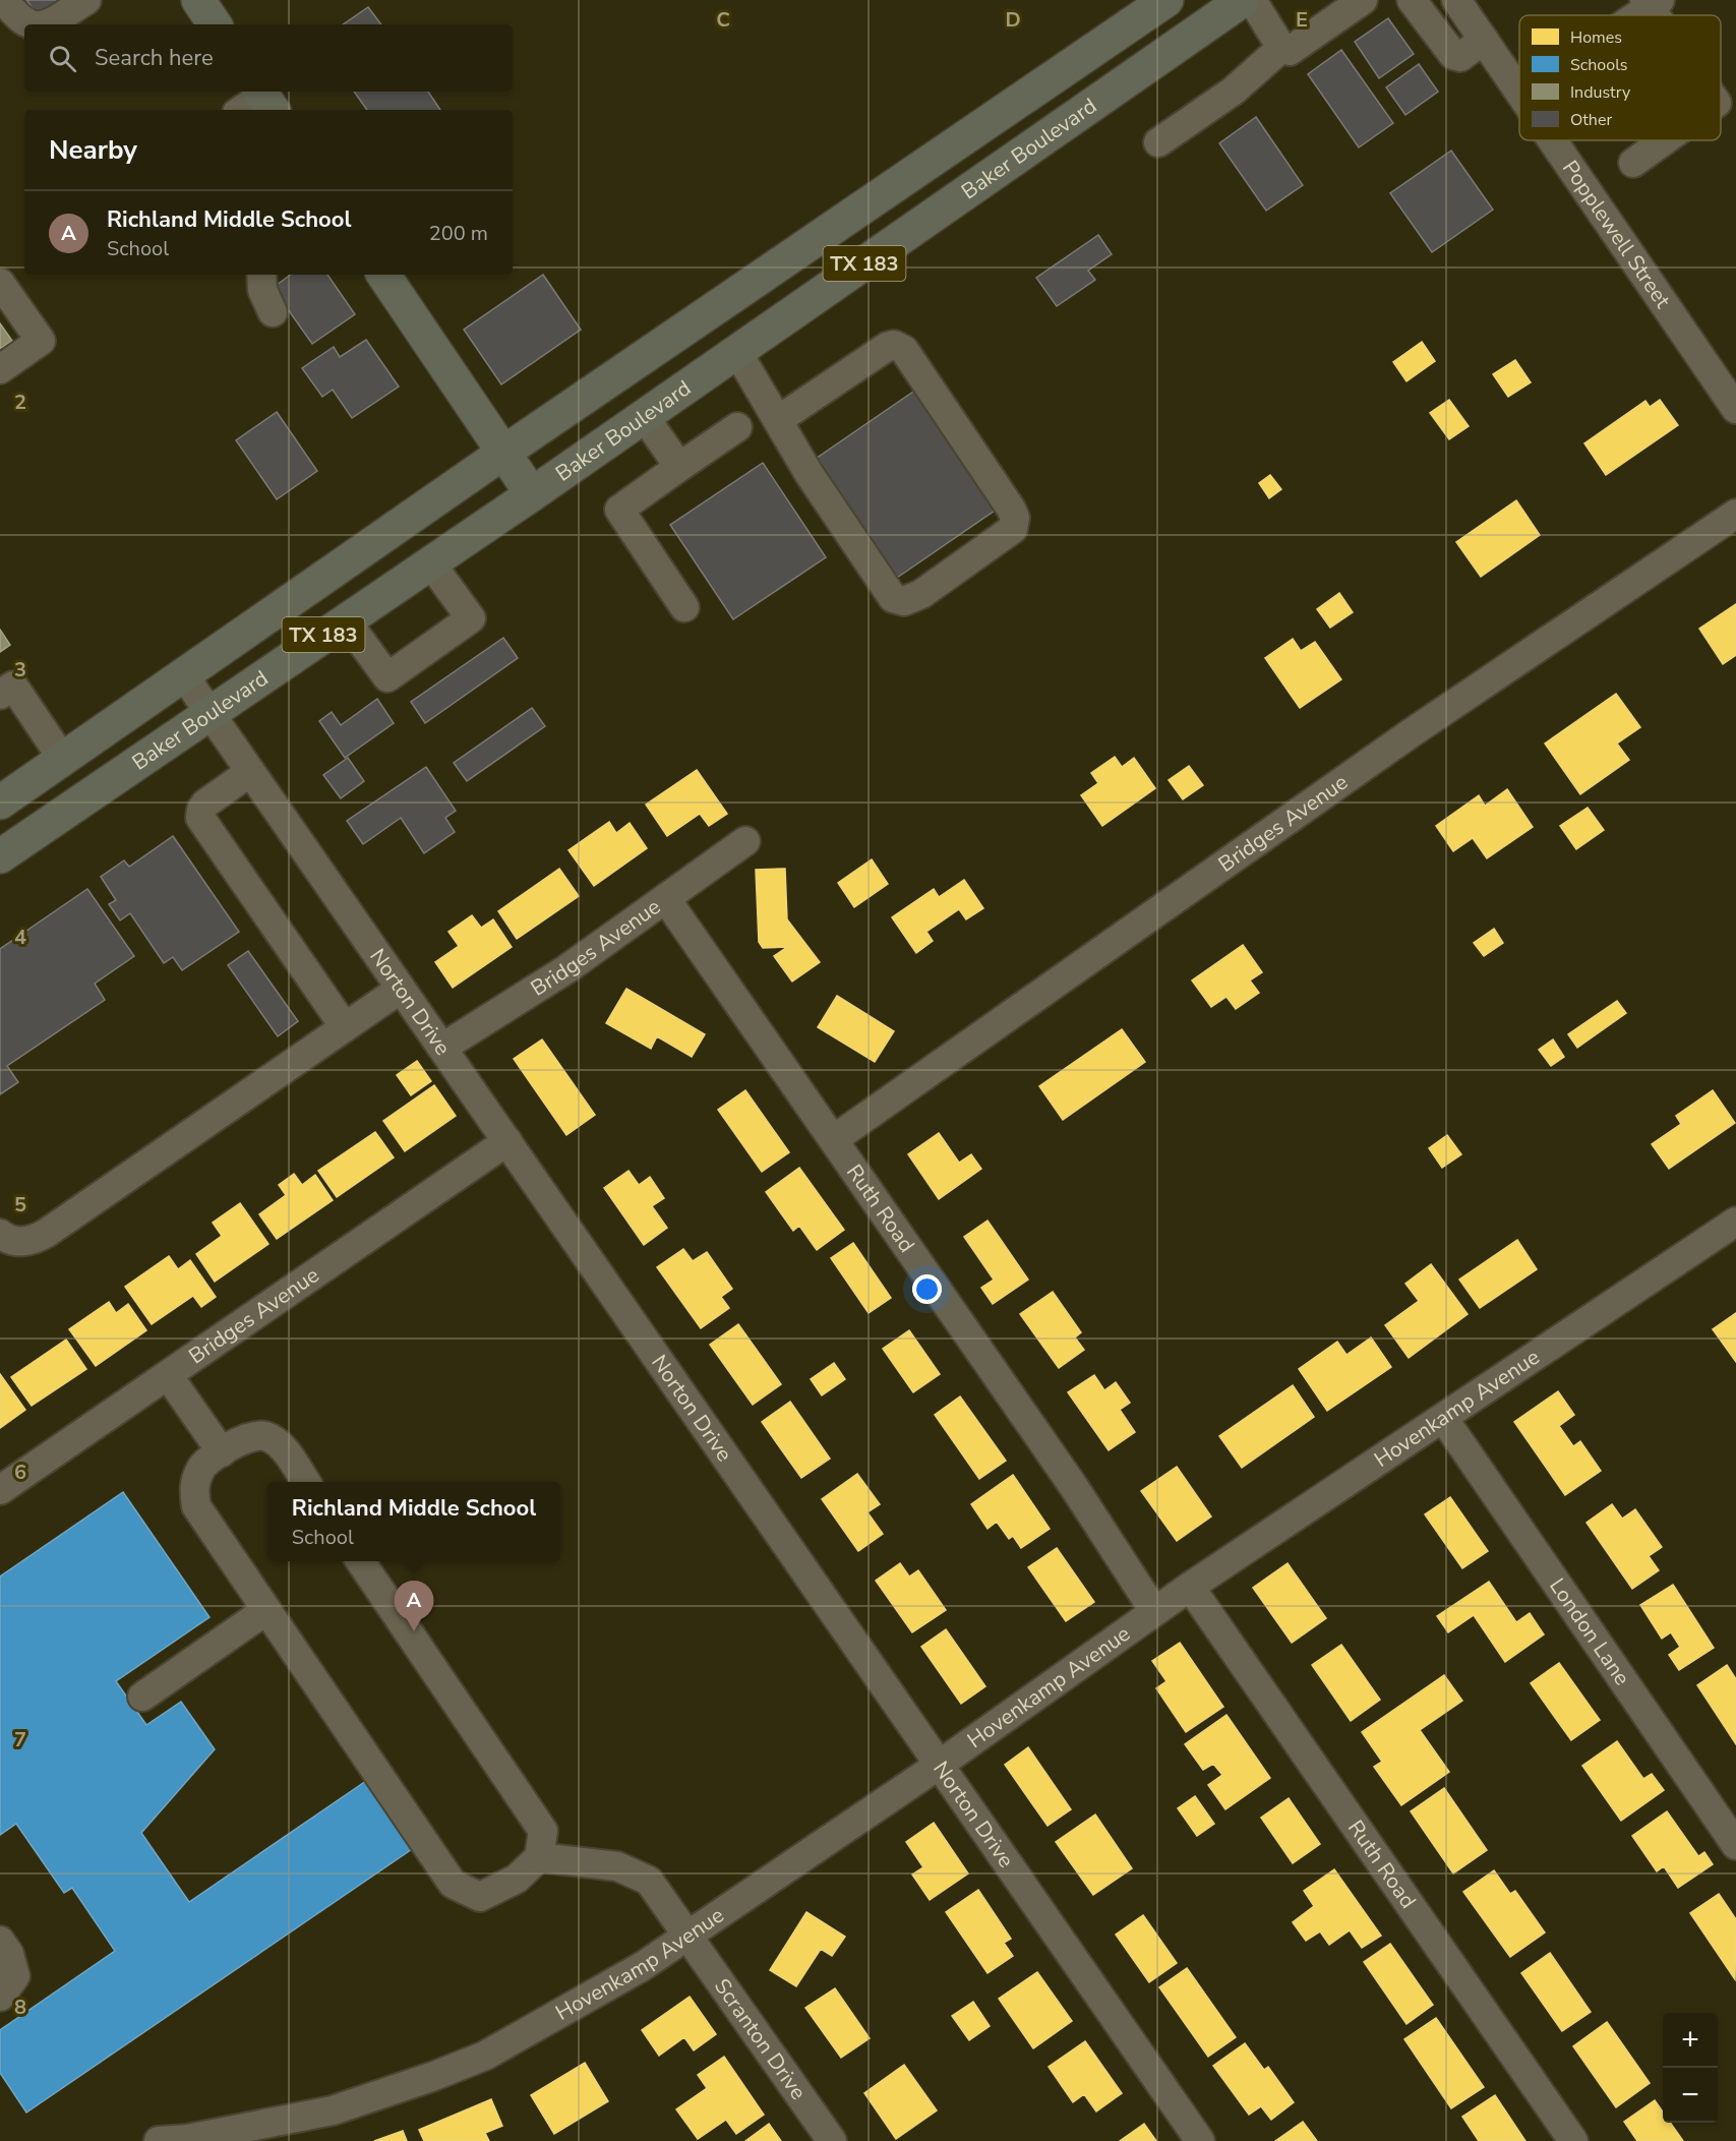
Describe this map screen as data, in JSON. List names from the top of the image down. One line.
{"streets":{"main road":["Baker Boulevard","TX 183"],"street":["Popplewell Street","Bridges Avenue","Norton Drive","Ruth Road","Hovenkamp Avenue","London Lane","Scranton Drive"]},"crossings":[["Baker Boulevard","Norton Drive"],["Bridges Avenue","Norton Drive"],["Bridges Avenue","Ruth Road"],["Norton Drive","Hovenkamp Avenue"],["Ruth Road","Hovenkamp Avenue"],["Hovenkamp Avenue","London Lane"],["Hovenkamp Avenue","Scranton Drive"]],"legend":["Homes","Schools","Industry","Other"],"page":{"search":"Search here","heading":"Nearby","list":[{"mark":"A","name":"Richland Middle School","note":"School","value":"200 m"}],"popup":["Richland Middle School","School"],"pins":"A","map_buttons":["+","−"]},"grid":{"columns":["C","D","E"],"rows":["2","3","4","5","6","7","8"]}}
